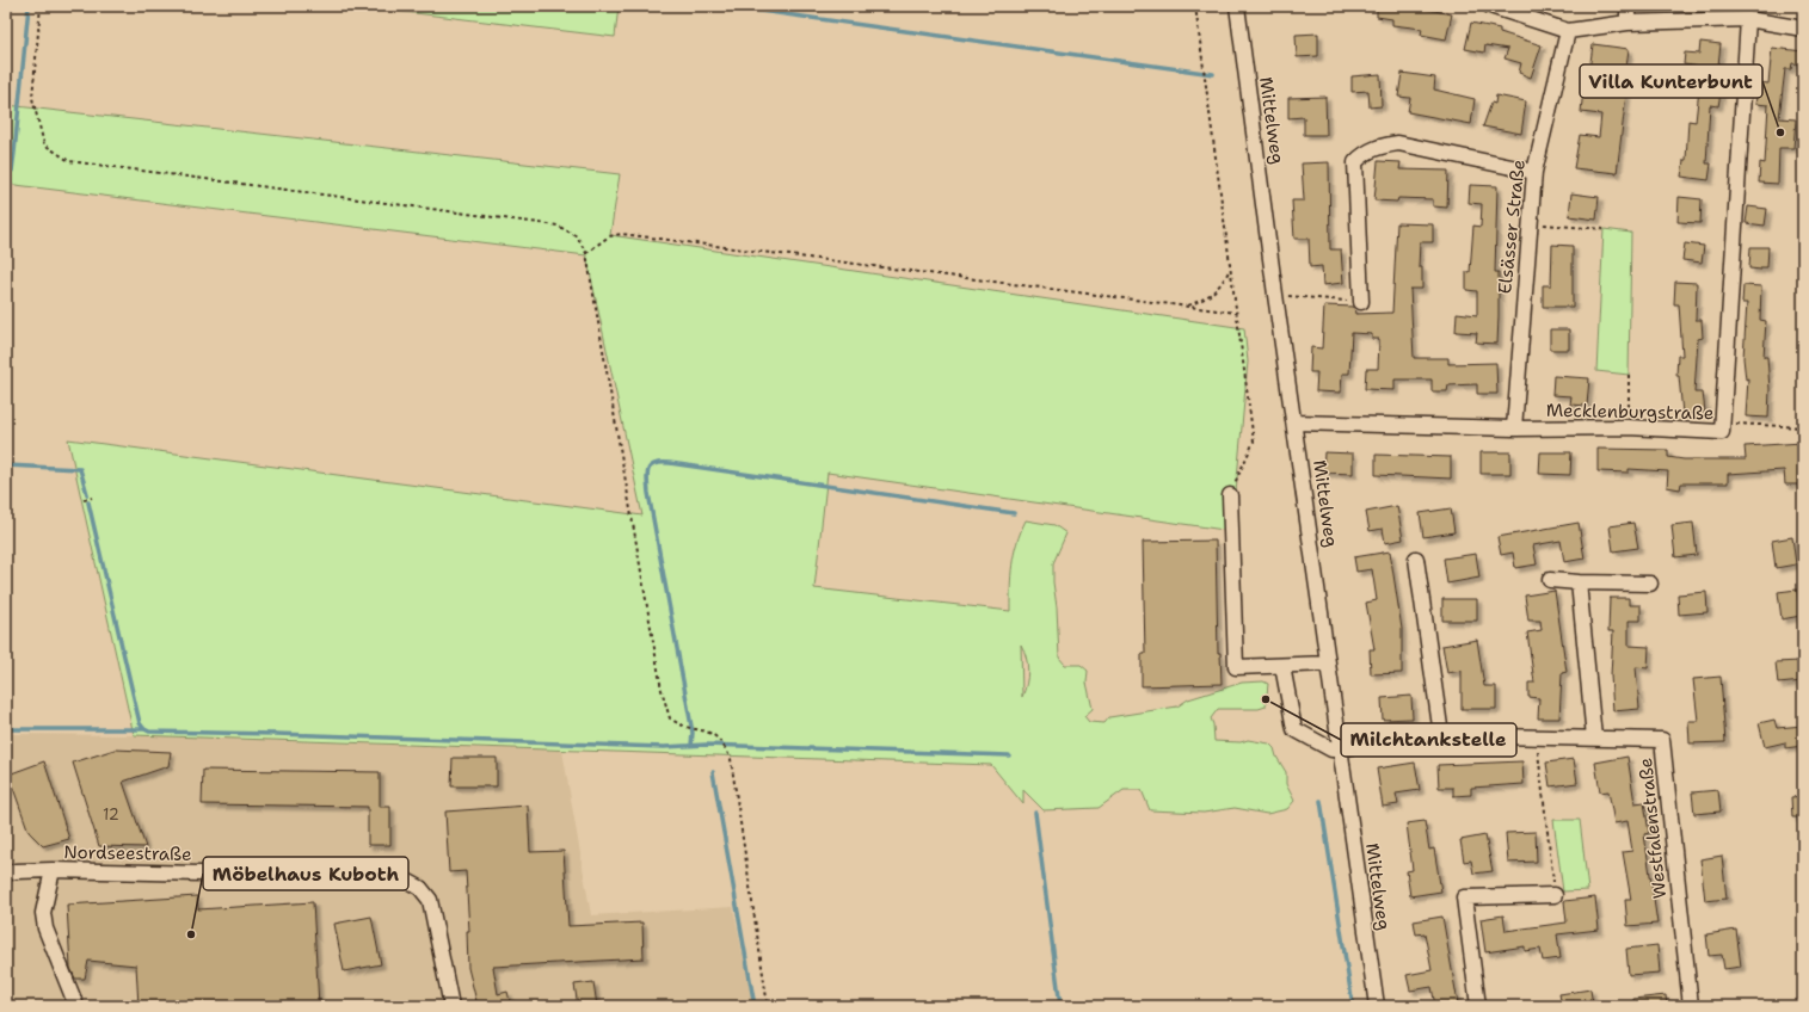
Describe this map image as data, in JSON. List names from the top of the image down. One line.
{"streets":{"street":["Mittelweg","Elsässer Straße","Mecklenburgstraße","Westfalenstraße","Nordseestraße"]},"crossings":[["Mittelweg","Mecklenburgstraße"],["Mittelweg","Westfalenstraße"],["Elsässer Straße","Mecklenburgstraße"]],"places":["Villa Kunterbunt","Milchtankstelle","Möbelhaus Kuboth"],"house_numbers":["12"]}
